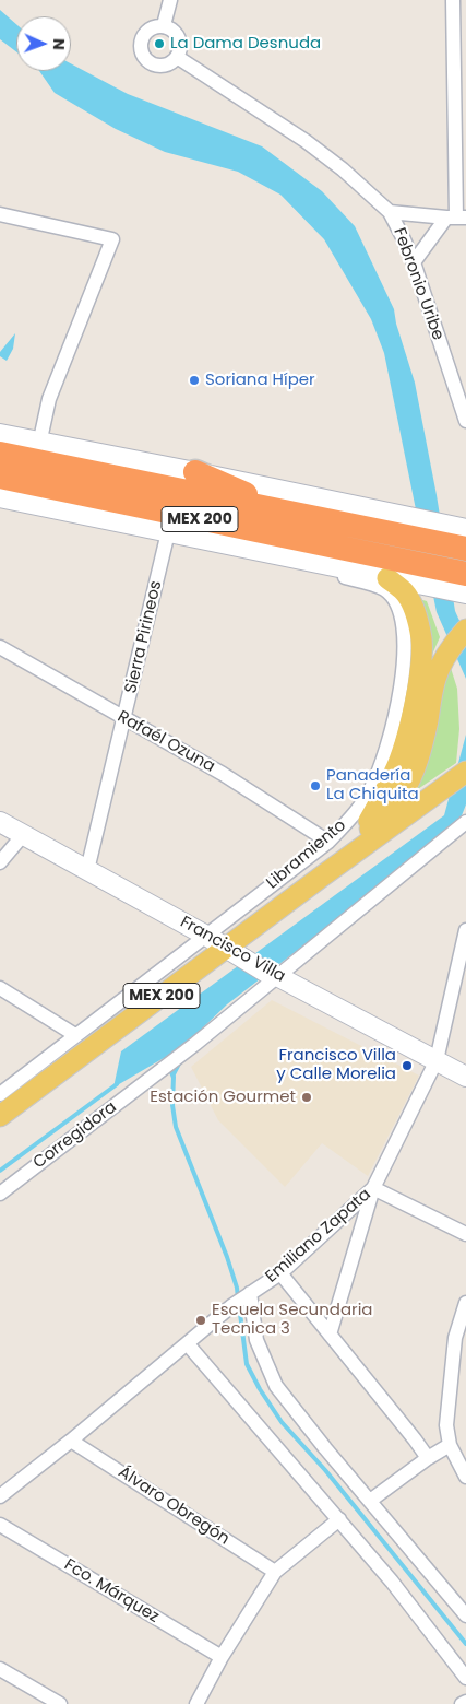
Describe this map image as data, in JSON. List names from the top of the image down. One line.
{"streets":{"highway":["MEX 200"],"street":["Febronio Uribe","Sierra Pirineos","Rafaél Ozuna","Libramiento","Francisco Villa","Corregidora","Emiliano Zapata","Álvaro Obregón","Fco. Márquez"]},"crossings":[["MEX 200","Libramiento"],["MEX 200","Francisco Villa"],["Sierra Pirineos","Rafaél Ozuna"],["Sierra Pirineos","Francisco Villa"],["Rafaél Ozuna","Libramiento"],["Libramiento","Francisco Villa"],["Francisco Villa","Corregidora"],["Francisco Villa","Emiliano Zapata"],["Emiliano Zapata","Álvaro Obregón"]],"places":["La Dama Desnuda","Soriana Híper","Panadería La Chiquita","Francisco Villa y Calle Morelia","Estación Gourmet","Escuela Secundaria Tecnica 3"],"north":"right"}
